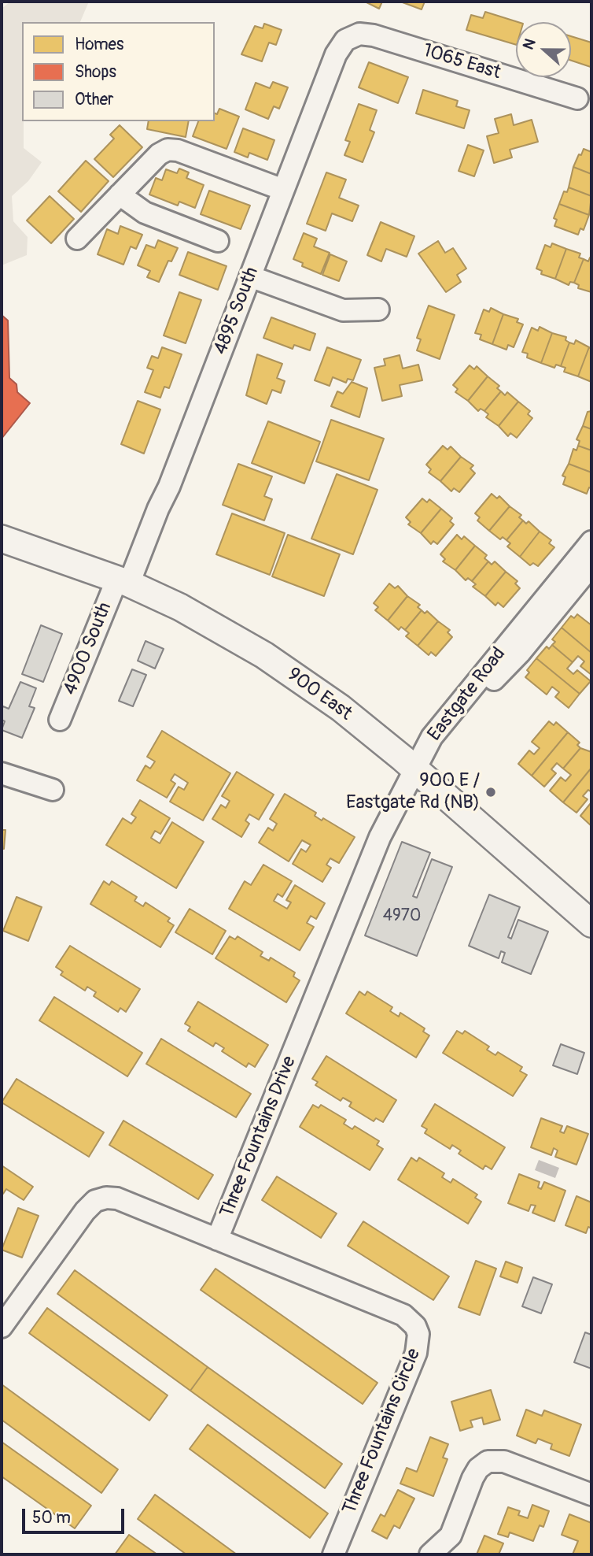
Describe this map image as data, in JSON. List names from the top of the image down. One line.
{"streets":{"main road":["900 East"],"street":["1065 East","4895 South","4900 South","Eastgate Road","Three Fountains Drive","Three Fountains Circle"]},"crossings":[["1065 East","4895 South"],["4895 South","4900 South"],["4895 South","900 East"],["4900 South","900 East"],["900 East","Eastgate Road"],["900 East","Three Fountains Drive"],["Eastgate Road","Three Fountains Drive"],["Three Fountains Drive","Three Fountains Circle"]],"places":["900 E / Eastgate Rd (NB)"],"house_numbers":["4970"],"legend":["Homes","Shops","Other"],"scale_bar":"50 m","north":"left"}
